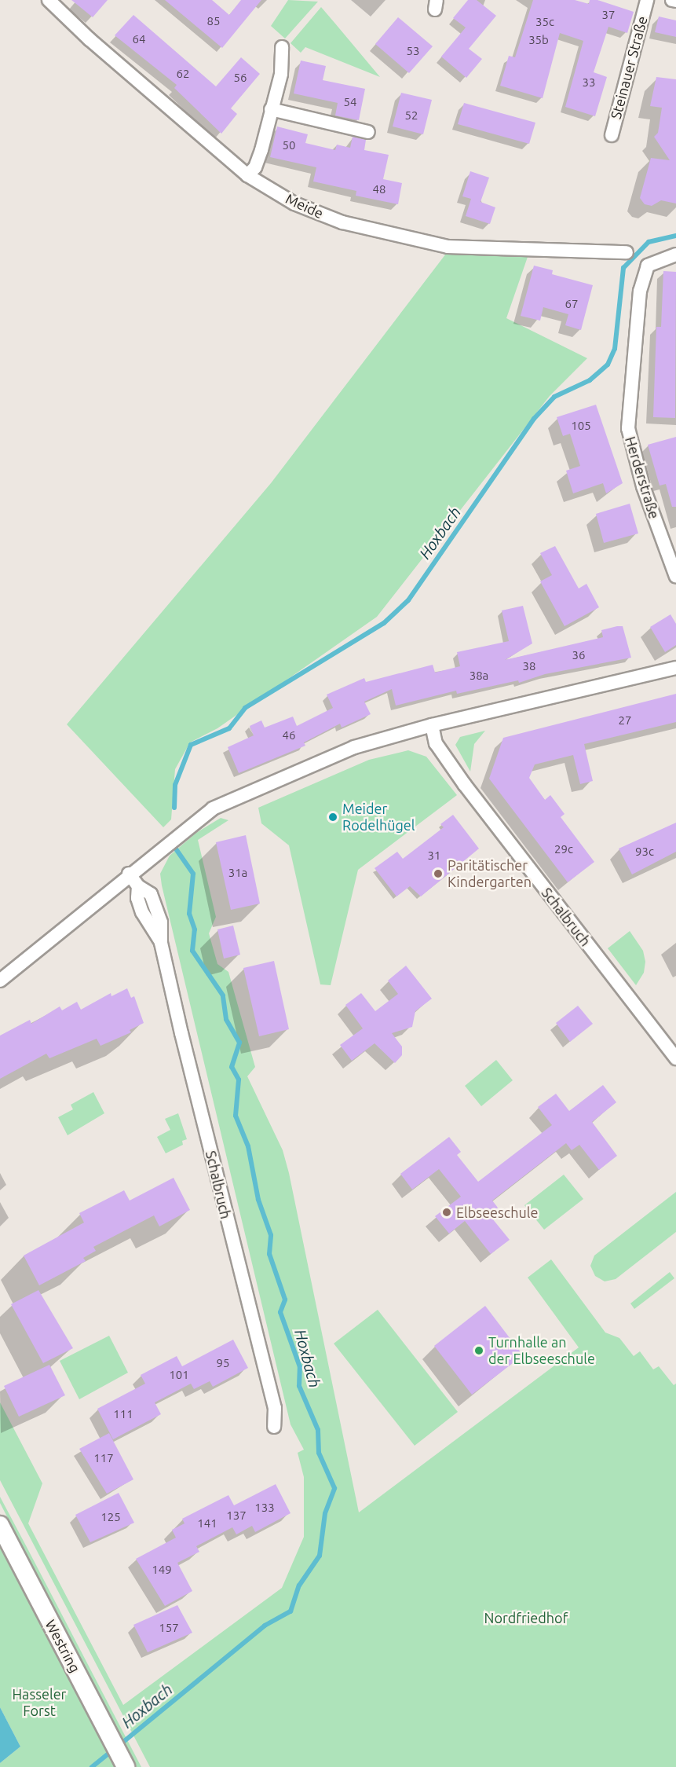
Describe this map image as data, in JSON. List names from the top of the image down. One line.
{"streets":{"main road":["Westring"],"street":["Steinauer Straße","Meide","Herderstraße","Schalbruch"]},"water":["Hoxbach"],"parks":["Nordfriedhof","Hasseler Forst"],"places":["Meider Rodelhügel","Paritätischer Kindergarten","Elbseeschule","Turnhalle an der Elbseeschule"],"house_numbers":["37","85","35c","64","35b","53","62","56","33","54","52","50","48","67","105","36","38","38a","27","46","29c","93c","31","31a","95","101","111","117","133","137","125","141","149","157"]}
